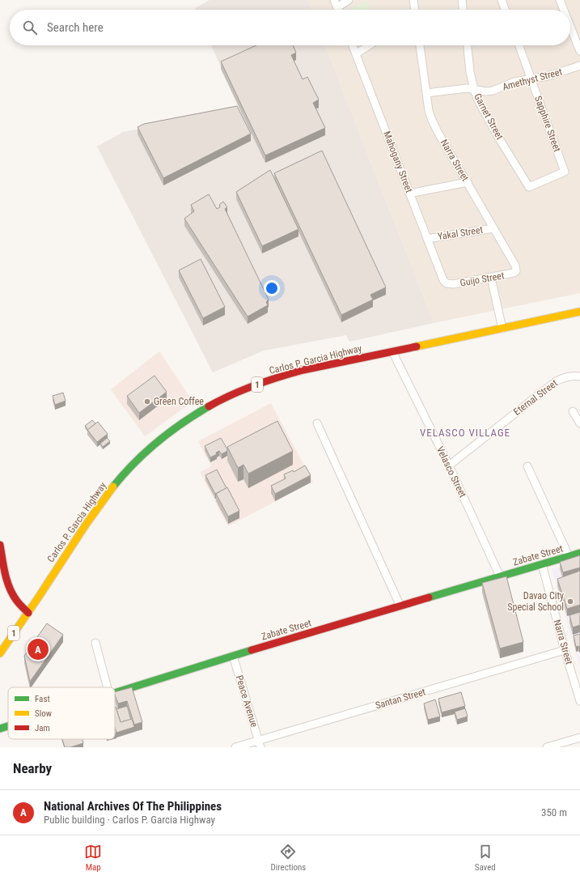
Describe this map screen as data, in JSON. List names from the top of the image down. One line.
{"streets":{"main road":["Carlos P. Garcia Highway","1","Zabate Street"],"street":["Amethyst Street","Garnet Street","Sapphire Street","Narra Street","Mahogany Street","Yakal Street","Guijo Street","Eternal Street","Velasco Street","Santan Street","Peace Avenue"]},"crossings":[["Amethyst Street","Garnet Street"],["Amethyst Street","Sapphire Street"],["Amethyst Street","Narra Street"],["Garnet Street","Sapphire Street"],["Narra Street","Yakal Street"],["Narra Street","Guijo Street"],["Narra Street","Zabate Street"],["Narra Street","Santan Street"],["Mahogany Street","Yakal Street"],["Mahogany Street","Guijo Street"],["Carlos P. Garcia Highway","Velasco Street"],["Eternal Street","Velasco Street"],["Velasco Street","Zabate Street"],["Zabate Street","Peace Avenue"],["Santan Street","Peace Avenue"]],"districts":["VELASCO VILLAGE"],"places":["Green Coffee","Davao City Special School"],"legend":["Fast","Slow","Jam"],"page":{"search":"Search here","pins":"A","heading":"Nearby","list":[{"mark":"A","name":"National Archives Of The Philippines","note":"Public building · Carlos P. Garcia Highway","value":"350 m"}],"nav":["Map","Directions","Saved"]}}
